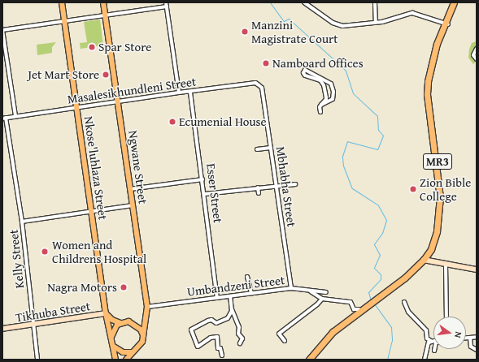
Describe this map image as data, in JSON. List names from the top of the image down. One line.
{"streets":{"highway":["MR3"],"main road":["Ngwane Street","Nkose'luhlaza Street"],"street":["Masalesikhundleni Street","Mbhabha Street","Esser Street","Kelly Street","Umbandzeni Street","Tikhuba Street"]},"crossings":[["Masalesikhundleni Street","Ngwane Street"],["Masalesikhundleni Street","Nkose'luhlaza Street"],["Masalesikhundleni Street","Mbhabha Street"],["Masalesikhundleni Street","Esser Street"],["Masalesikhundleni Street","Kelly Street"],["Ngwane Street","Nkose'luhlaza Street"],["Ngwane Street","Umbandzeni Street"],["Nkose'luhlaza Street","Tikhuba Street"],["Mbhabha Street","Umbandzeni Street"],["Esser Street","Umbandzeni Street"],["Kelly Street","Tikhuba Street"]],"places":["Manzini Magistrate Court","Spar Store","Namboard Offices","Jet Mart Store","Ecumenial House","Zion Bible College","Women and Childrens Hospital","Nagra Motors"],"north":"right"}
